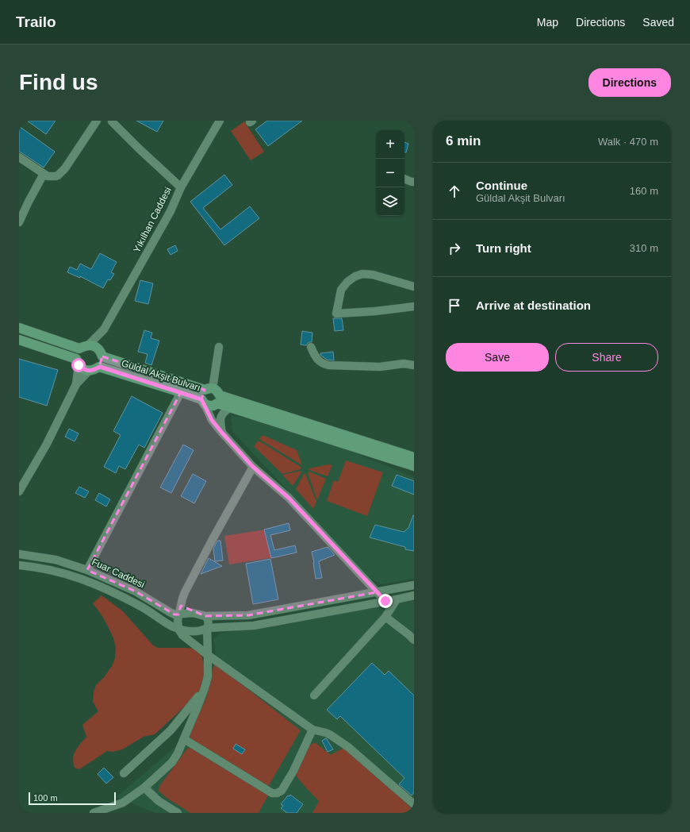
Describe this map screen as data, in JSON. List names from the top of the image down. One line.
{"streets":{"main road":["Güldal Akşit Bulvarı"],"street":["Yıkılhan Caddesi","Fuar Caddesi"]},"crossings":[["Yıkılhan Caddesi","Güldal Akşit Bulvarı"]],"scale_bar":"100 m","page":{"header":"Trailo","nav":["Map","Directions","Saved"],"buttons":["Directions",["Save","Share"]],"title":"Find us","heading":["6 min","Walk · 470 m"],"map_buttons":["+","−"],"list":[["Continue","Güldal Akşit Bulvarı","160 m"],["Turn right","310 m"],"Arrive at destination"],"scale":"100 m"}}
